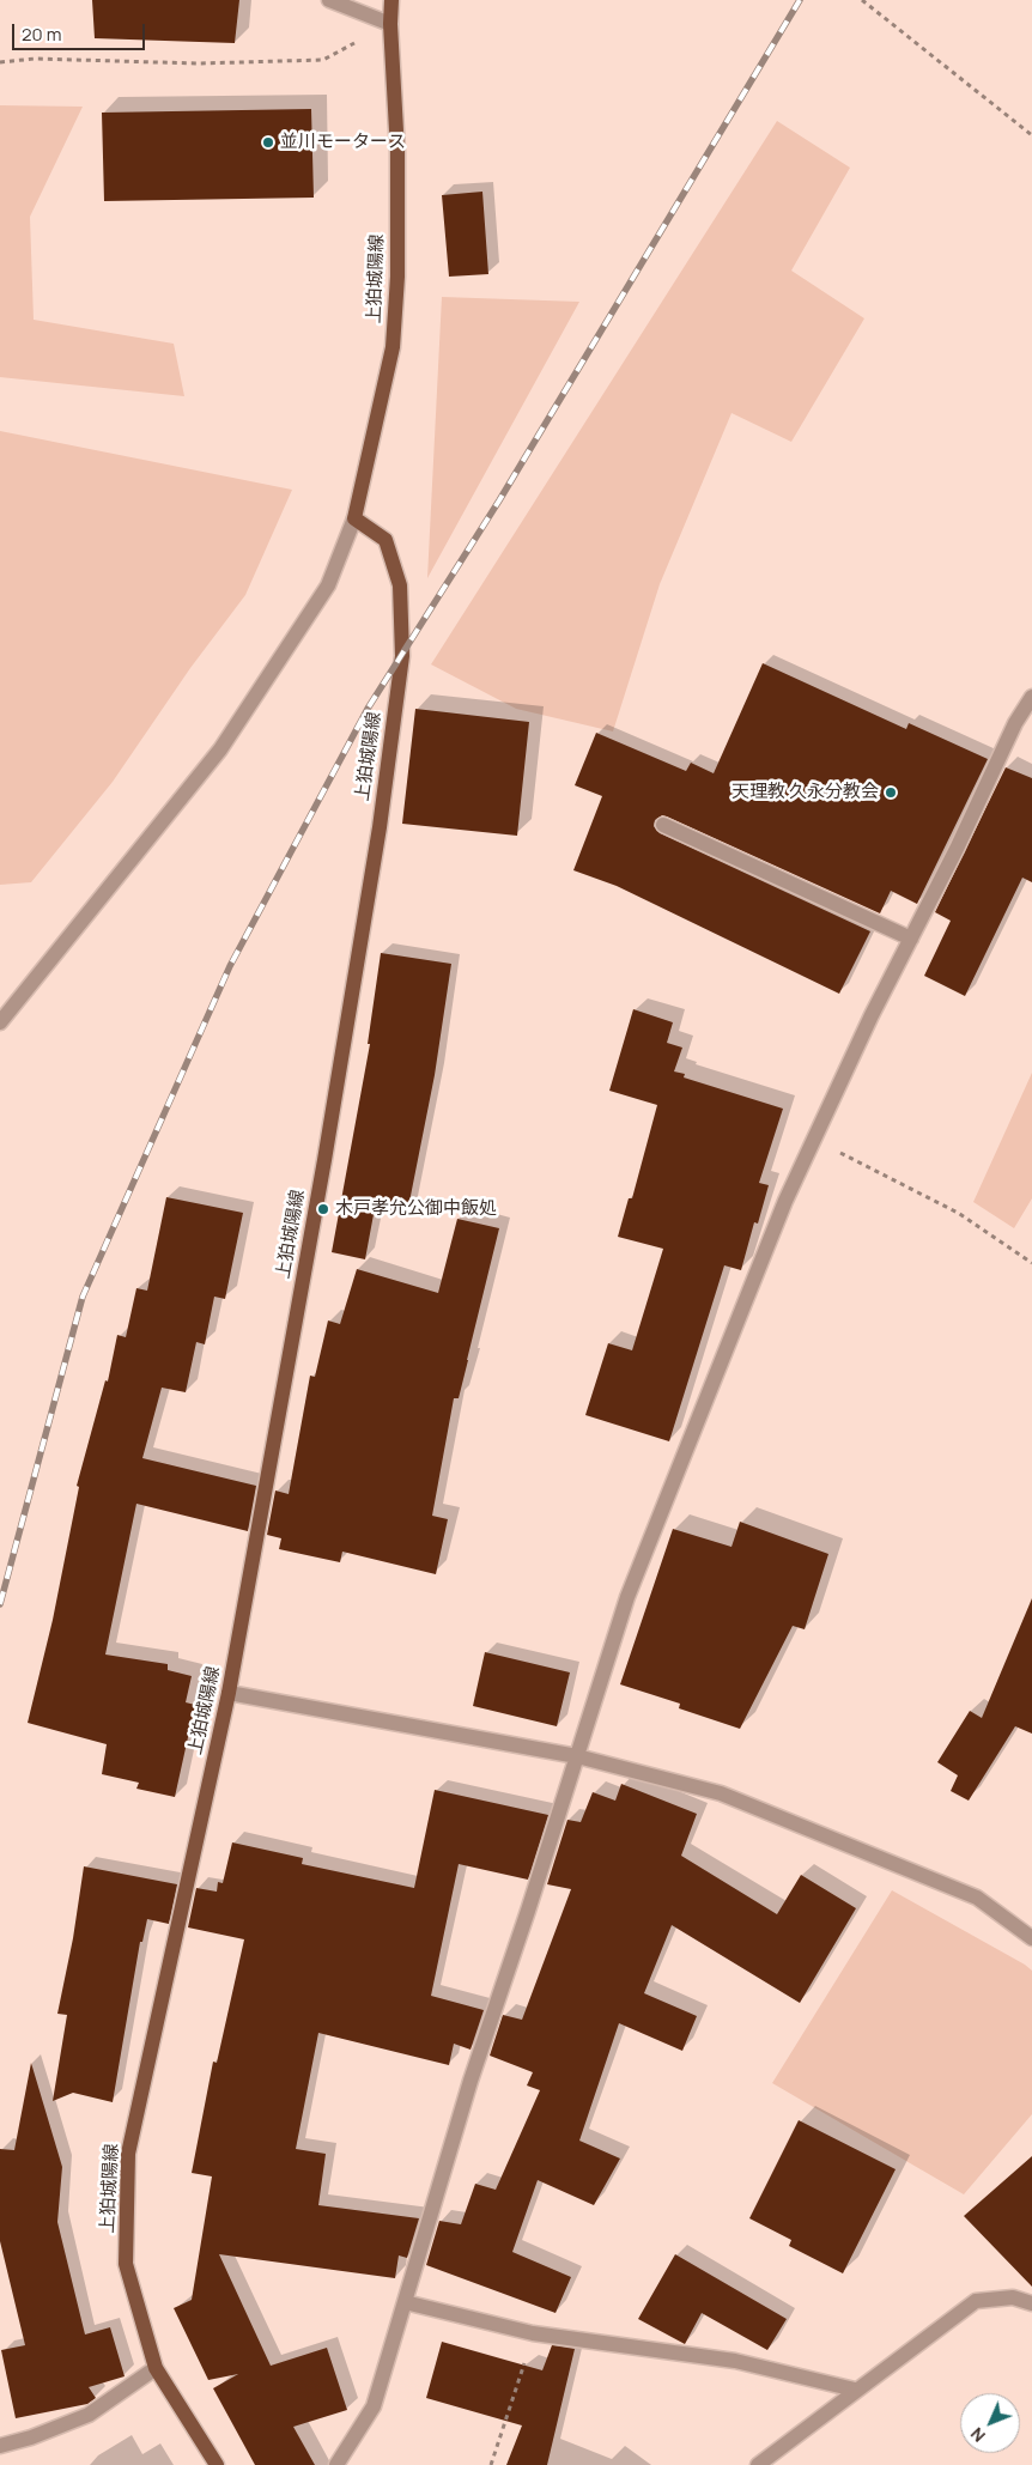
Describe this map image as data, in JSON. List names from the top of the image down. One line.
{"streets":{"main road":["上狛城陽線"]},"places":["並川モータース","天理教 久永分教会","木戸孝允公御中飯処"],"scale_bar":"20 m","north":"bottom left"}
